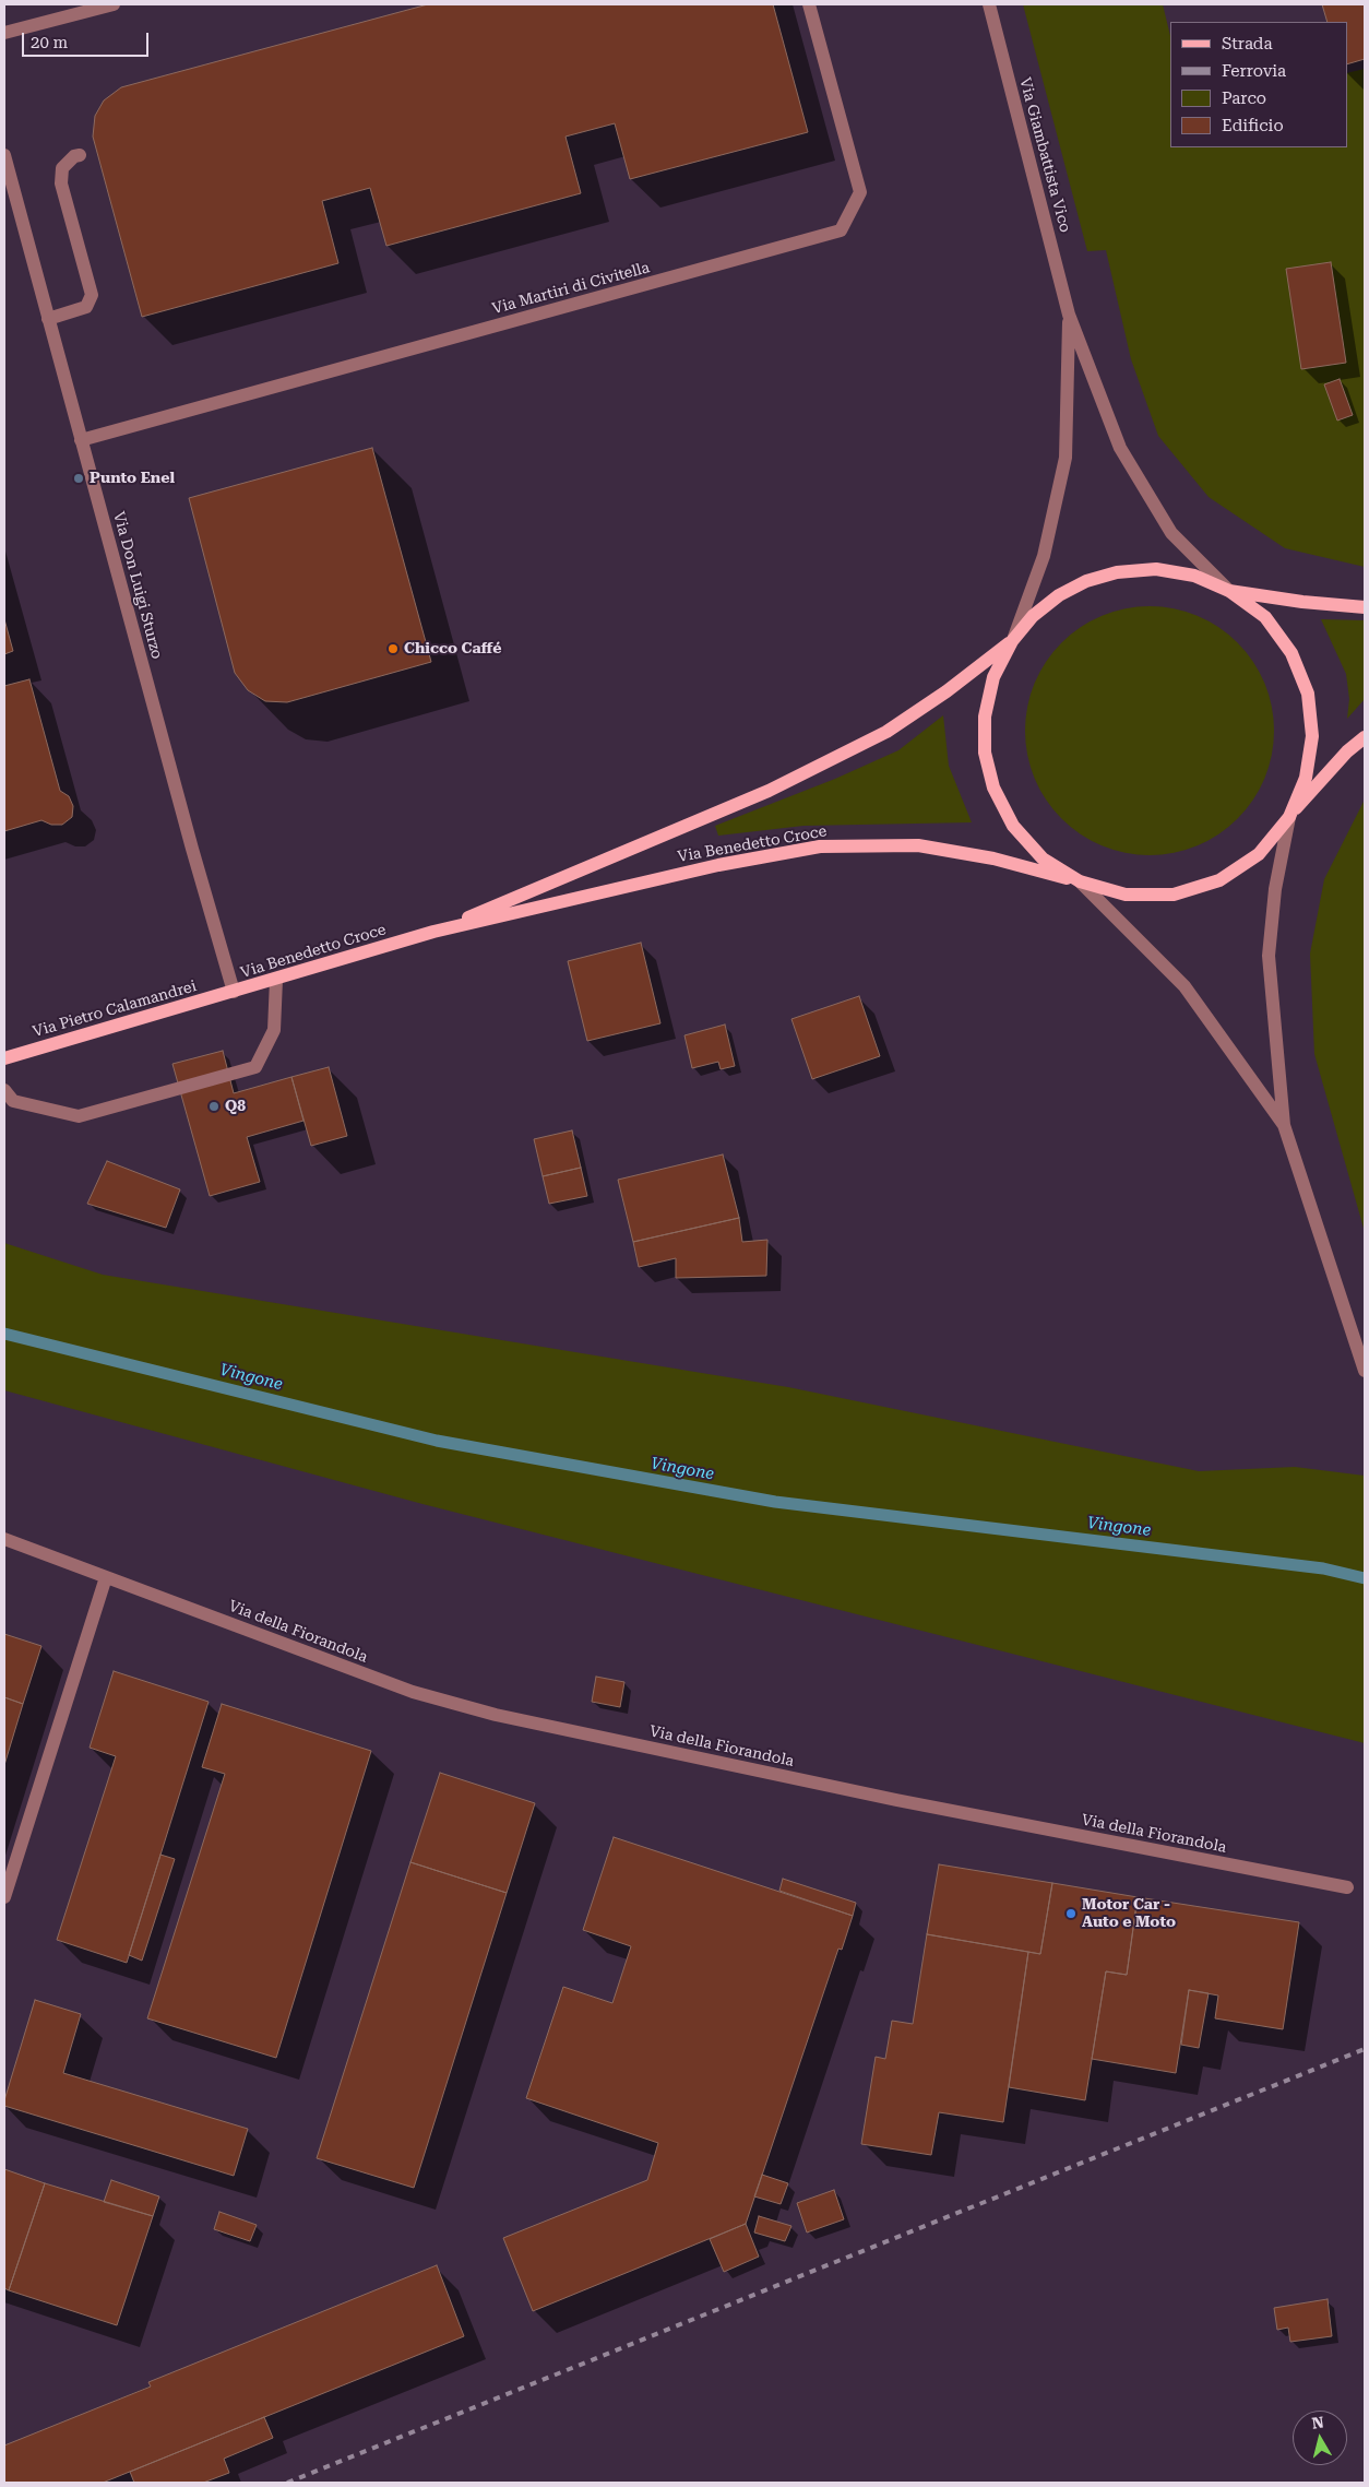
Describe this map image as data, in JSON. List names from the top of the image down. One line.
{"streets":{"main road":["Via Benedetto Croce","Via Pietro Calamandrei"],"street":["Via Giambattista Vico","Via Martiri di Civitella","Via Don Luigi Sturzo","Via della Fiorandola"]},"crossings":[["Via Giambattista Vico","Via Benedetto Croce"],["Via Martiri di Civitella","Via Don Luigi Sturzo"],["Via Don Luigi Sturzo","Via Benedetto Croce"],["Via Don Luigi Sturzo","Via Pietro Calamandrei"],["Via Benedetto Croce","Via Pietro Calamandrei"]],"water":["Vingone"],"places":["Punto Enel","Chicco Caffé","Q8","Motor Car - Auto e Moto"],"legend":["Strada","Ferrovia","Parco","Edificio"],"scale_bar":"20 m","north":"top"}
